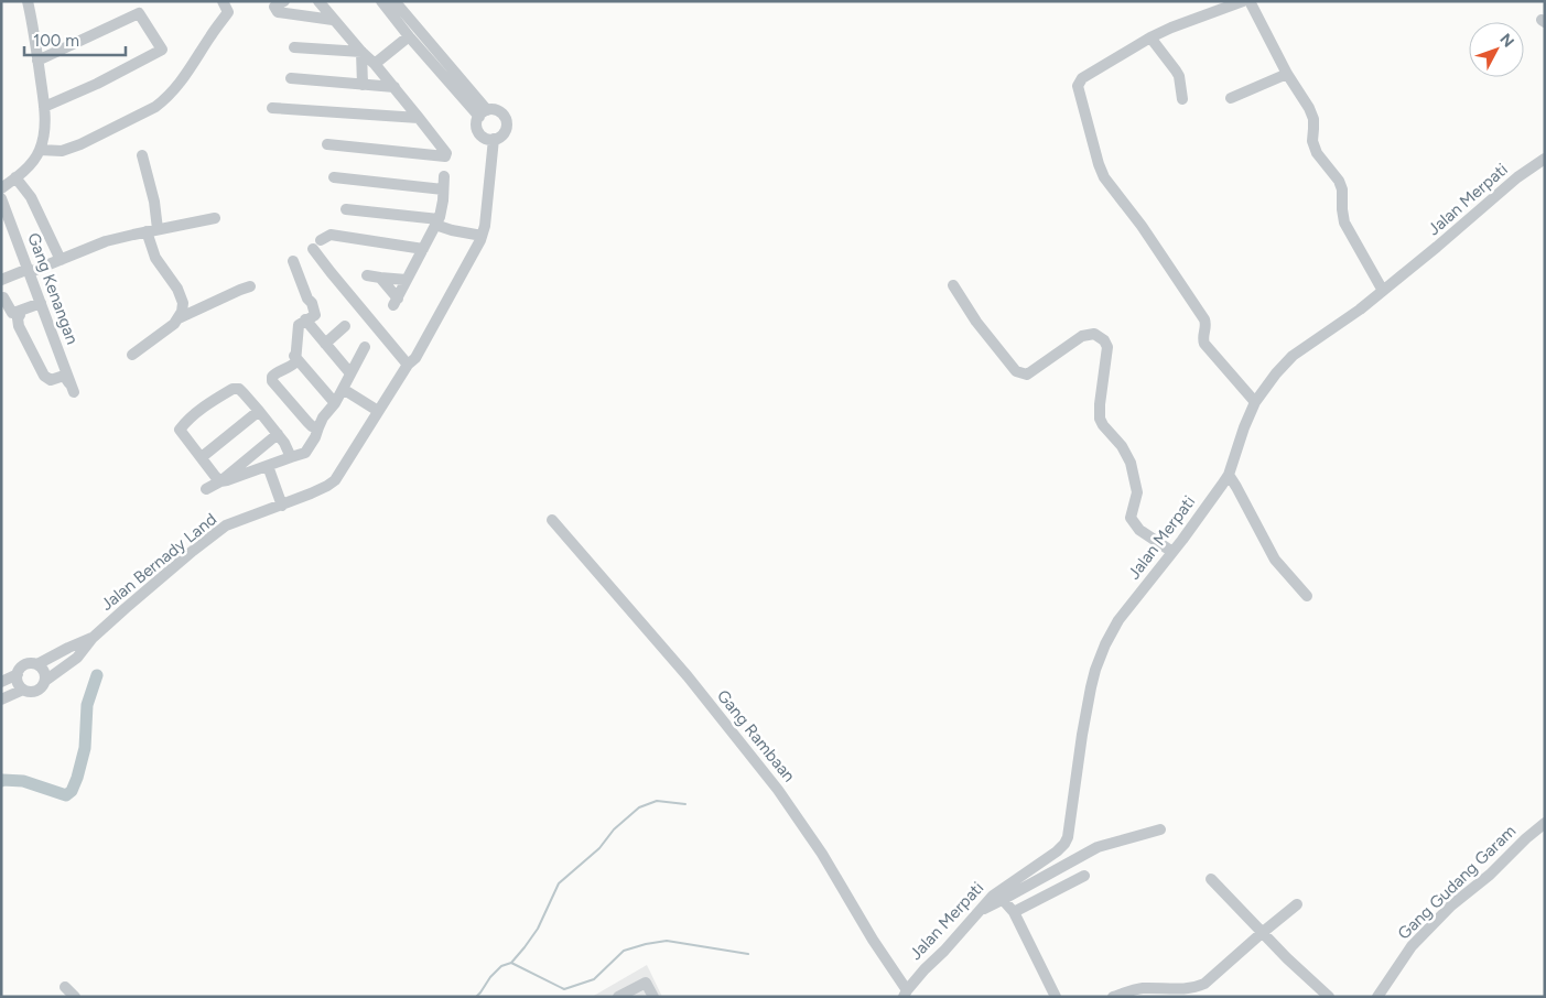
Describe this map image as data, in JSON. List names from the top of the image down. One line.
{"streets":{"street":["Jalan Merpati","Gang Kenangan","Jalan Bernady Land","Gang Rambaan","Gang Gudang Garam"]},"crossings":[["Jalan Merpati","Gang Rambaan"]],"scale_bar":"100 m","north":"top right"}
